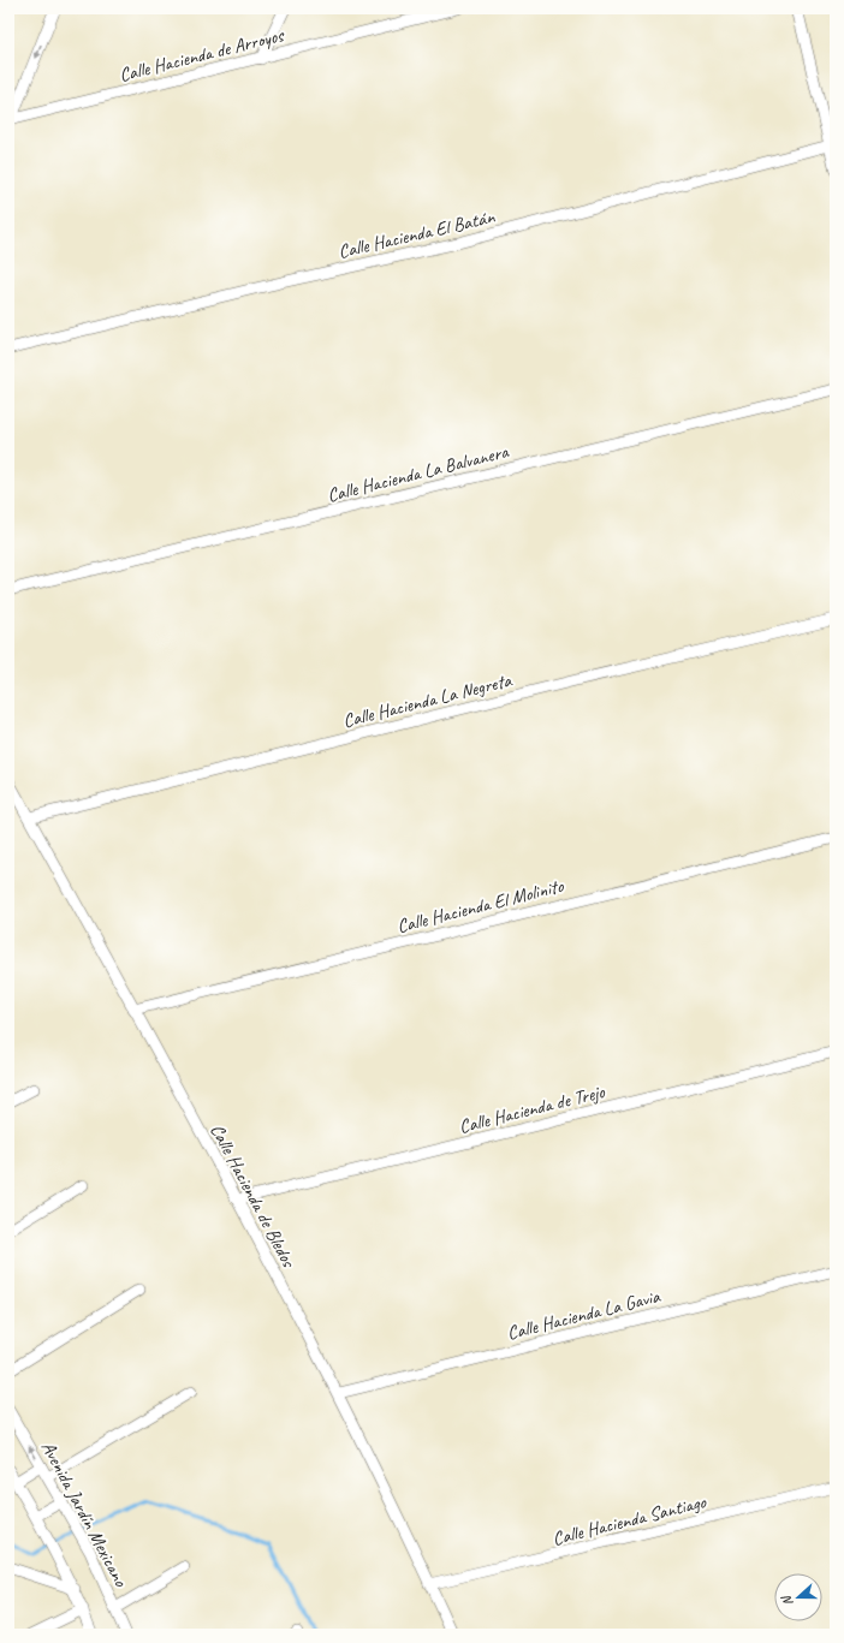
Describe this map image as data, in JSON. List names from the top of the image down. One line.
{"streets":{"street":["Calle Hacienda de Arroyos","Calle Hacienda El Batán","Calle Hacienda La Balvanera","Calle Hacienda La Negreta","Calle Hacienda El Molinito","Calle Hacienda de Trejo","Calle Hacienda de Bledos","Calle Hacienda La Gavia","Avenida Jardín Mexicano","Calle Hacienda Santiago"]},"crossings":[["Calle Hacienda La Negreta","Calle Hacienda de Bledos"],["Calle Hacienda El Molinito","Calle Hacienda de Bledos"],["Calle Hacienda de Trejo","Calle Hacienda de Bledos"],["Calle Hacienda de Bledos","Calle Hacienda La Gavia"],["Calle Hacienda de Bledos","Calle Hacienda Santiago"]],"north":"left"}
